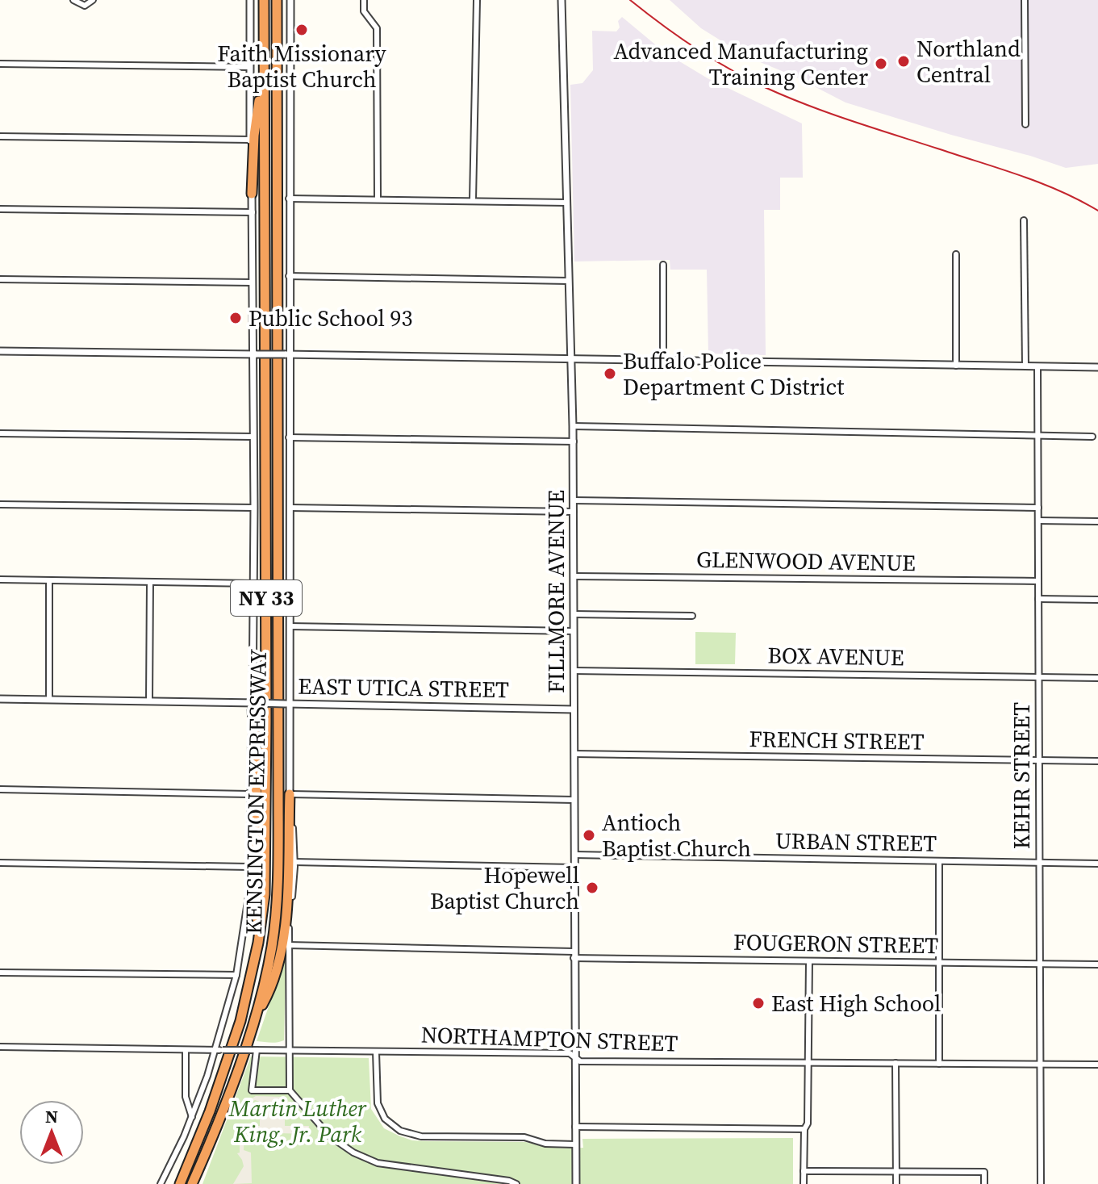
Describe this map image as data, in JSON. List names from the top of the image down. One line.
{"streets":{"highway":["NY 33","KENSINGTON EXPRESSWAY"],"street":["GLENWOOD AVENUE","FILLMORE AVENUE","BOX AVENUE","EAST UTICA STREET","FRENCH STREET","KEHR STREET","URBAN STREET","FOUGERON STREET","NORTHAMPTON STREET"]},"crossings":[["GLENWOOD AVENUE","FILLMORE AVENUE"],["GLENWOOD AVENUE","KEHR STREET"],["FILLMORE AVENUE","BOX AVENUE"],["FILLMORE AVENUE","EAST UTICA STREET"],["FILLMORE AVENUE","FRENCH STREET"],["FILLMORE AVENUE","URBAN STREET"],["FILLMORE AVENUE","FOUGERON STREET"],["FILLMORE AVENUE","NORTHAMPTON STREET"],["BOX AVENUE","KEHR STREET"],["FRENCH STREET","KEHR STREET"],["KEHR STREET","URBAN STREET"],["KEHR STREET","FOUGERON STREET"],["KEHR STREET","NORTHAMPTON STREET"]],"parks":["Martin Luther King, Jr. Park"],"places":["Faith Missionary Baptist Church","Northland Central","Advanced Manufacturing Training Center","Public School 93","Buffalo Police Department C District","Antioch Baptist Church","Hopewell Baptist Church","East High School"],"north":"top"}
